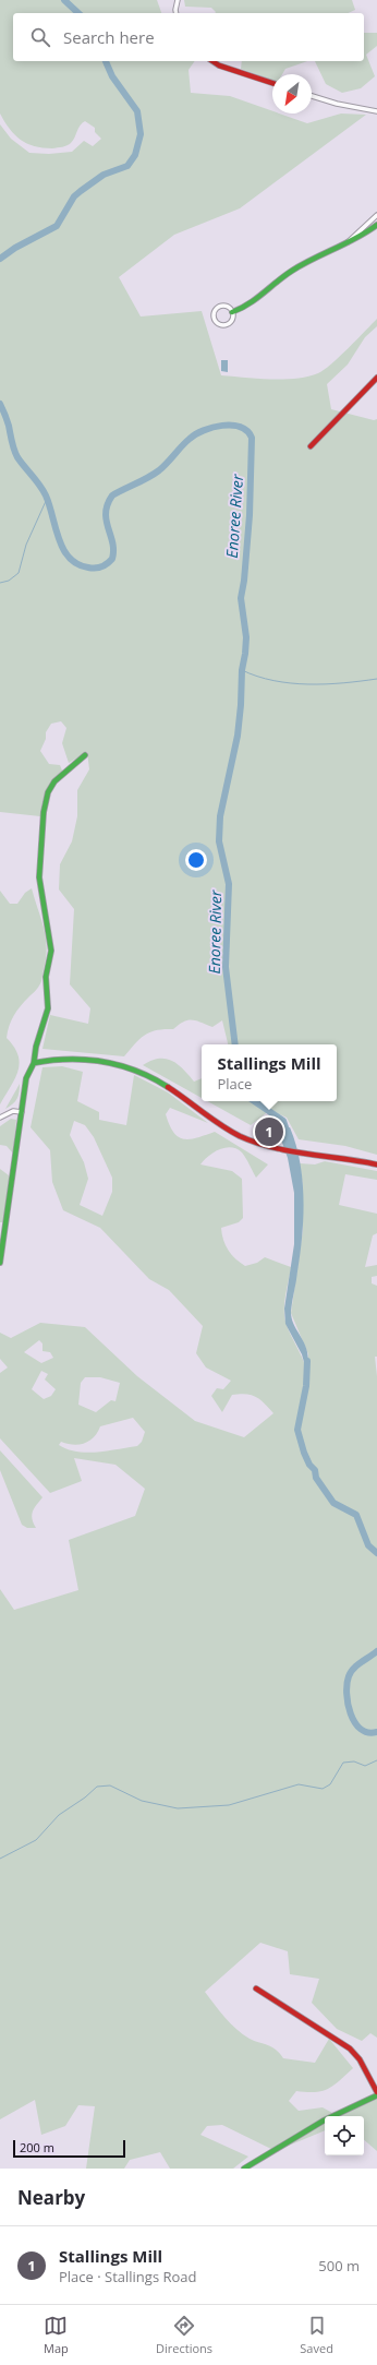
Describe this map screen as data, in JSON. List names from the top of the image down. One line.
{"water":["Enoree River"],"scale_bar":"200 m","north":"bottom left","page":{"search":"Search here","popup":["Stallings Mill","Place"],"pins":"1","scale":"200 m","heading":"Nearby","list":[{"mark":"1","name":"Stallings Mill","note":"Place · Stallings Road","value":"500 m"}],"nav":["Map","Directions","Saved"]}}
